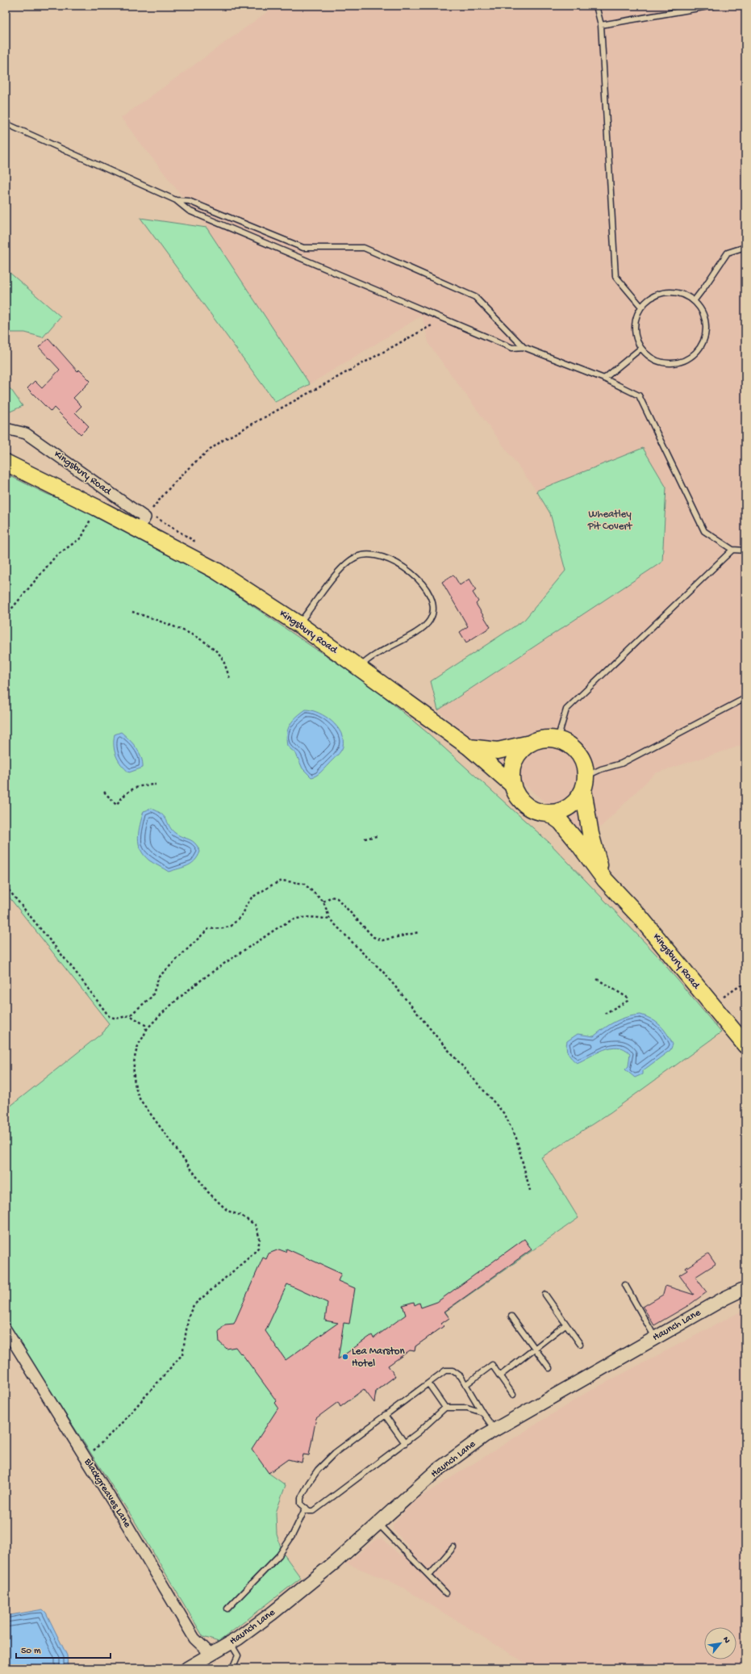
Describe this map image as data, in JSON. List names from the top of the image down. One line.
{"streets":{"main road":["Kingsbury Road"],"street":["Haunch Lane","Blackgreaves Lane"]},"crossings":[["Haunch Lane","Blackgreaves Lane"]],"parks":["Wheatley Pit Covert"],"places":["Lea Marston Hotel"],"scale_bar":"50 m","north":"top right"}
